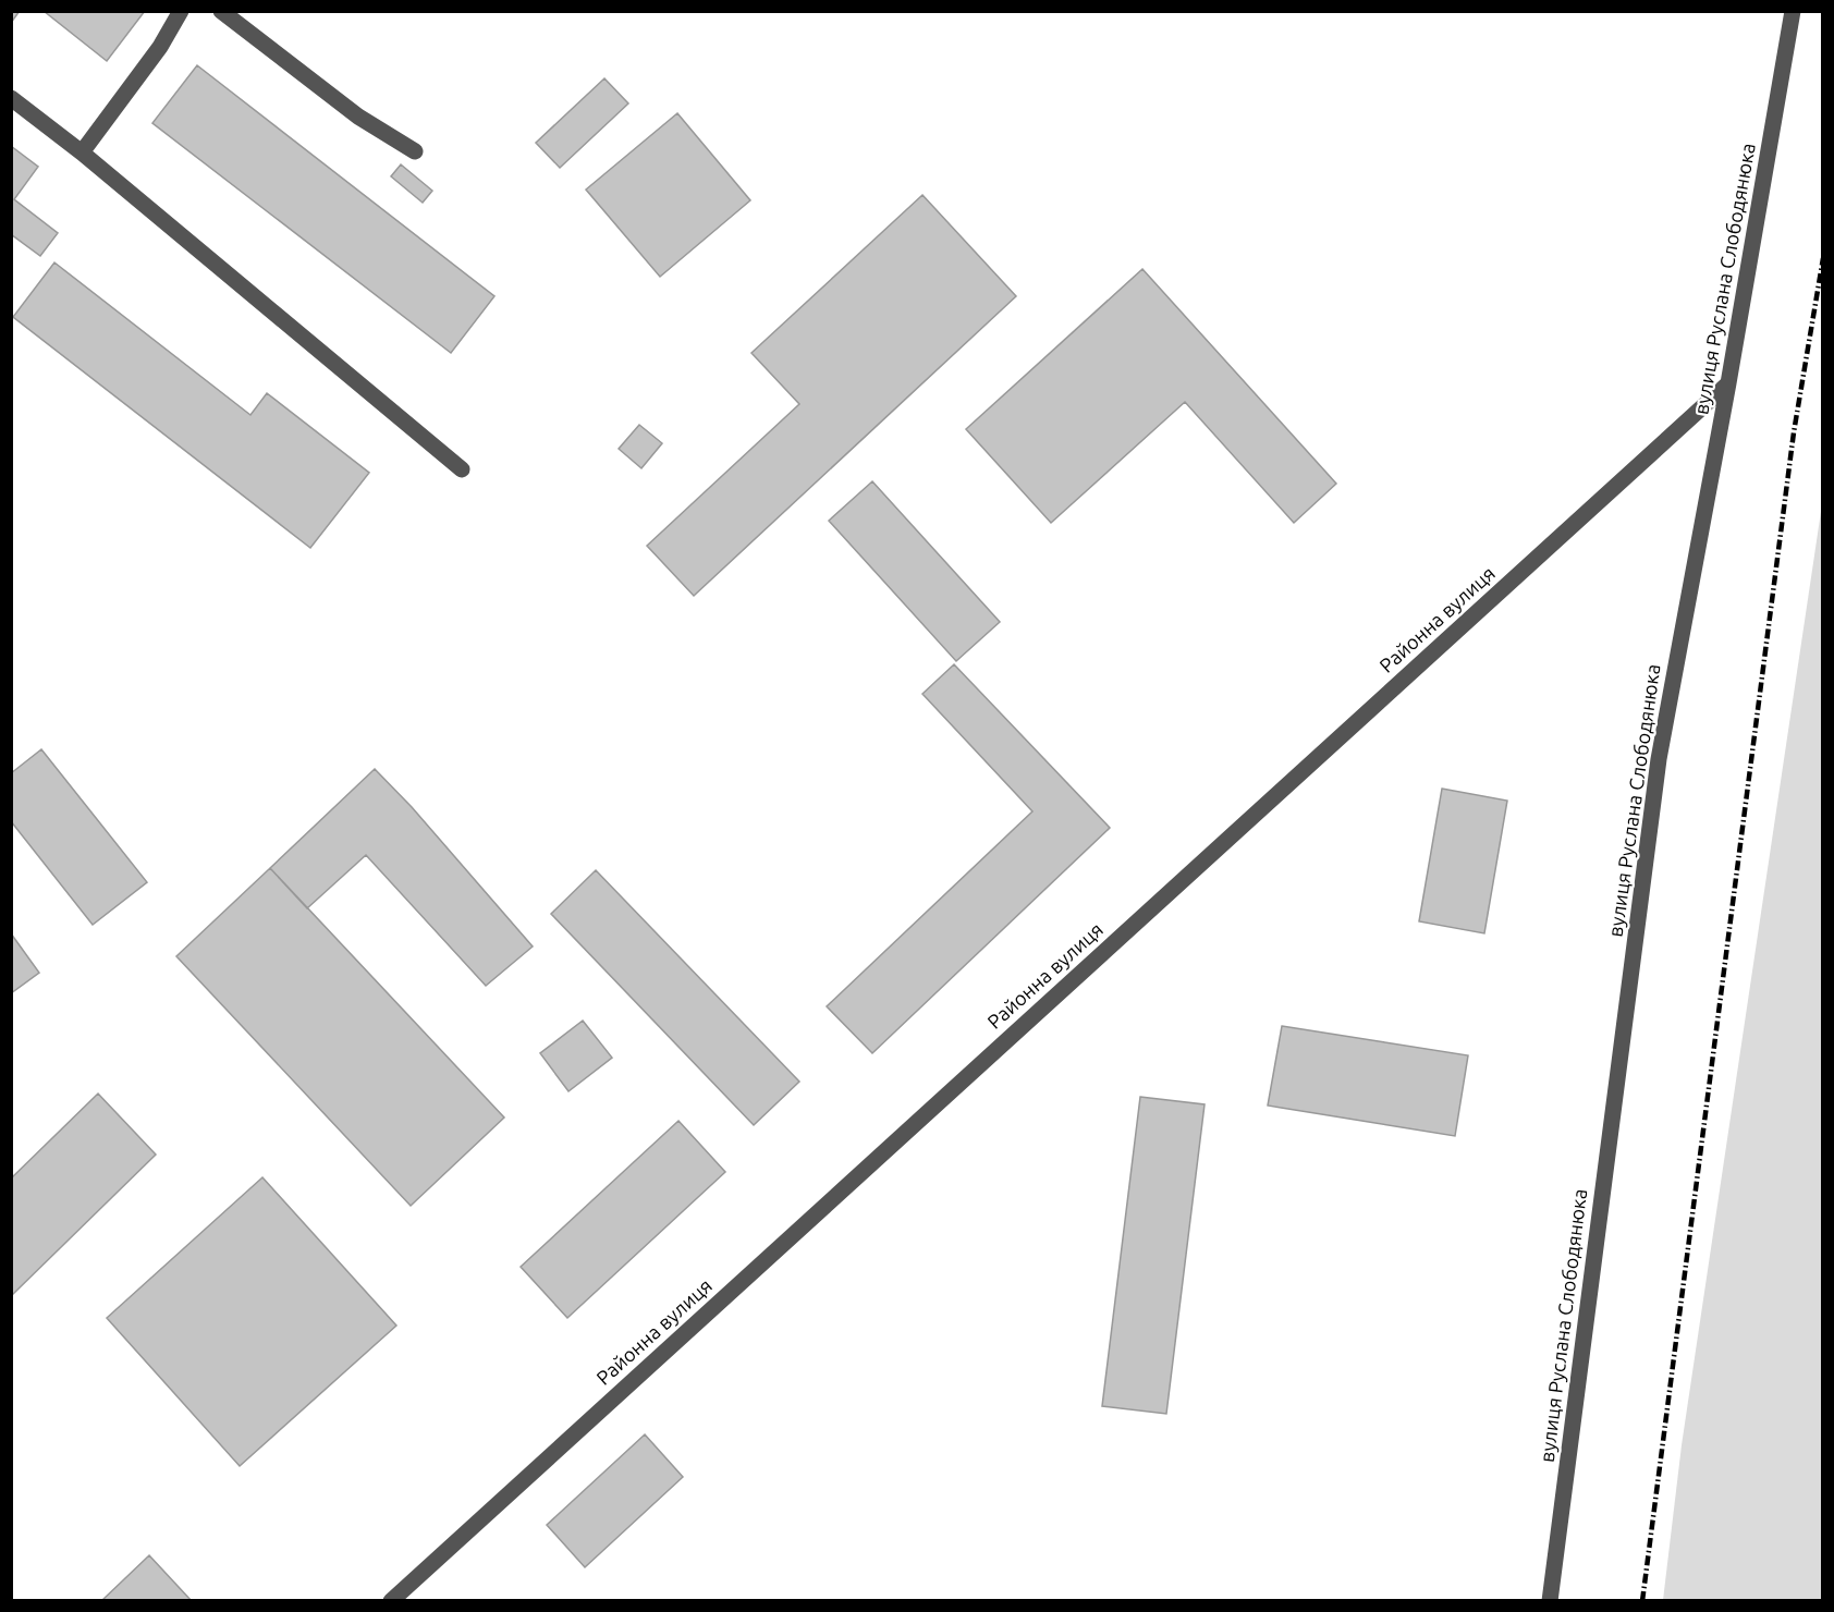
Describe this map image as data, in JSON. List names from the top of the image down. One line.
{"streets":{"street":["вулиця Руслана Слободянюка","Районна вулиця"]},"crossings":[["вулиця Руслана Слободянюка","Районна вулиця"]]}
